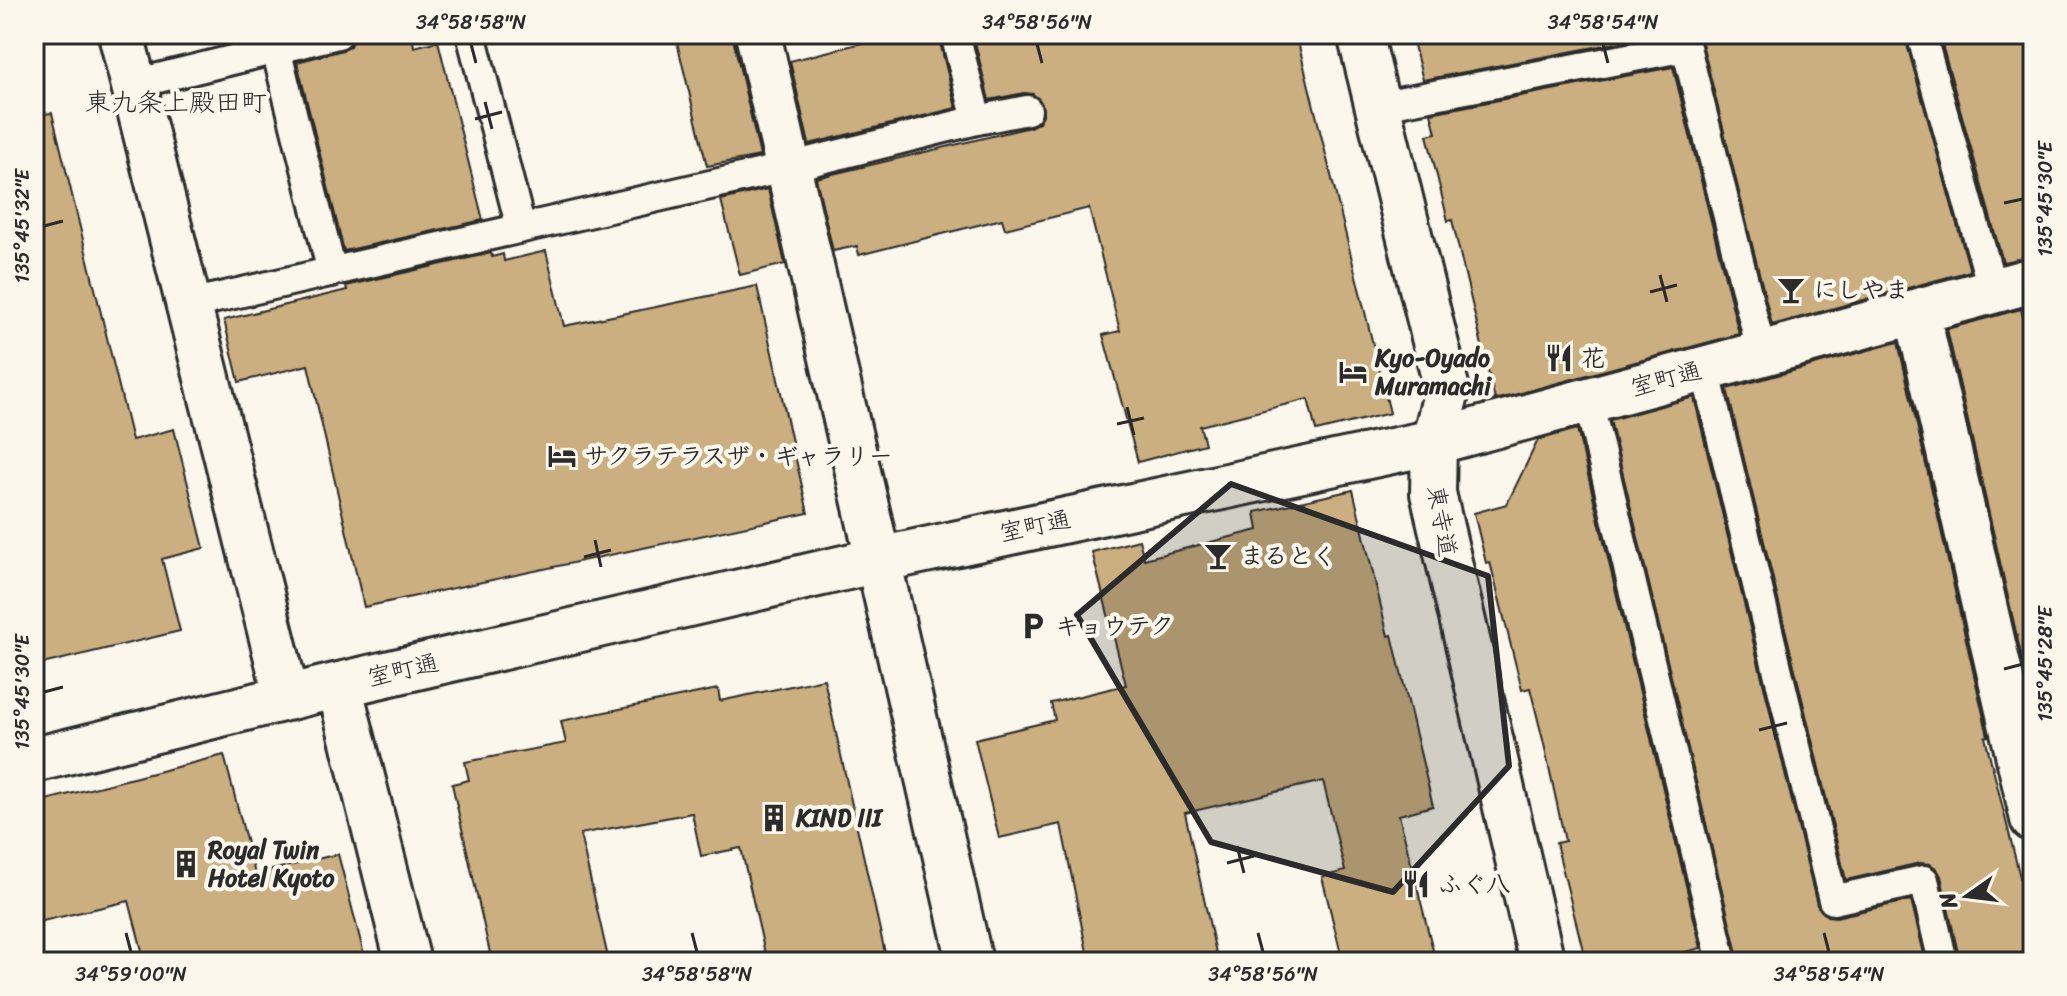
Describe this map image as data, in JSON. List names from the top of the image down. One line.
{"streets":{"street":["室町通","東寺道"]},"crossings":[["室町通","東寺道"]],"districts":["東九条上殿田町"],"places":{"bar":["にしやま","まるとく"],"restaurant":["花","ふぐ八"],"hotel":["Kyo-Oyado Muramachi","サクラテラスザ・ギャラリー"],"parking":["キョウテク"],"building":["KIND III","Royal Twin Hotel Kyoto"]},"north":"left","coordinates":["34°58'58\"N","34°58'56\"N","34°58'54\"N","135°45'30\"E","135°45'32\"E","135°45'28\"E","34°59'00\"N"]}
